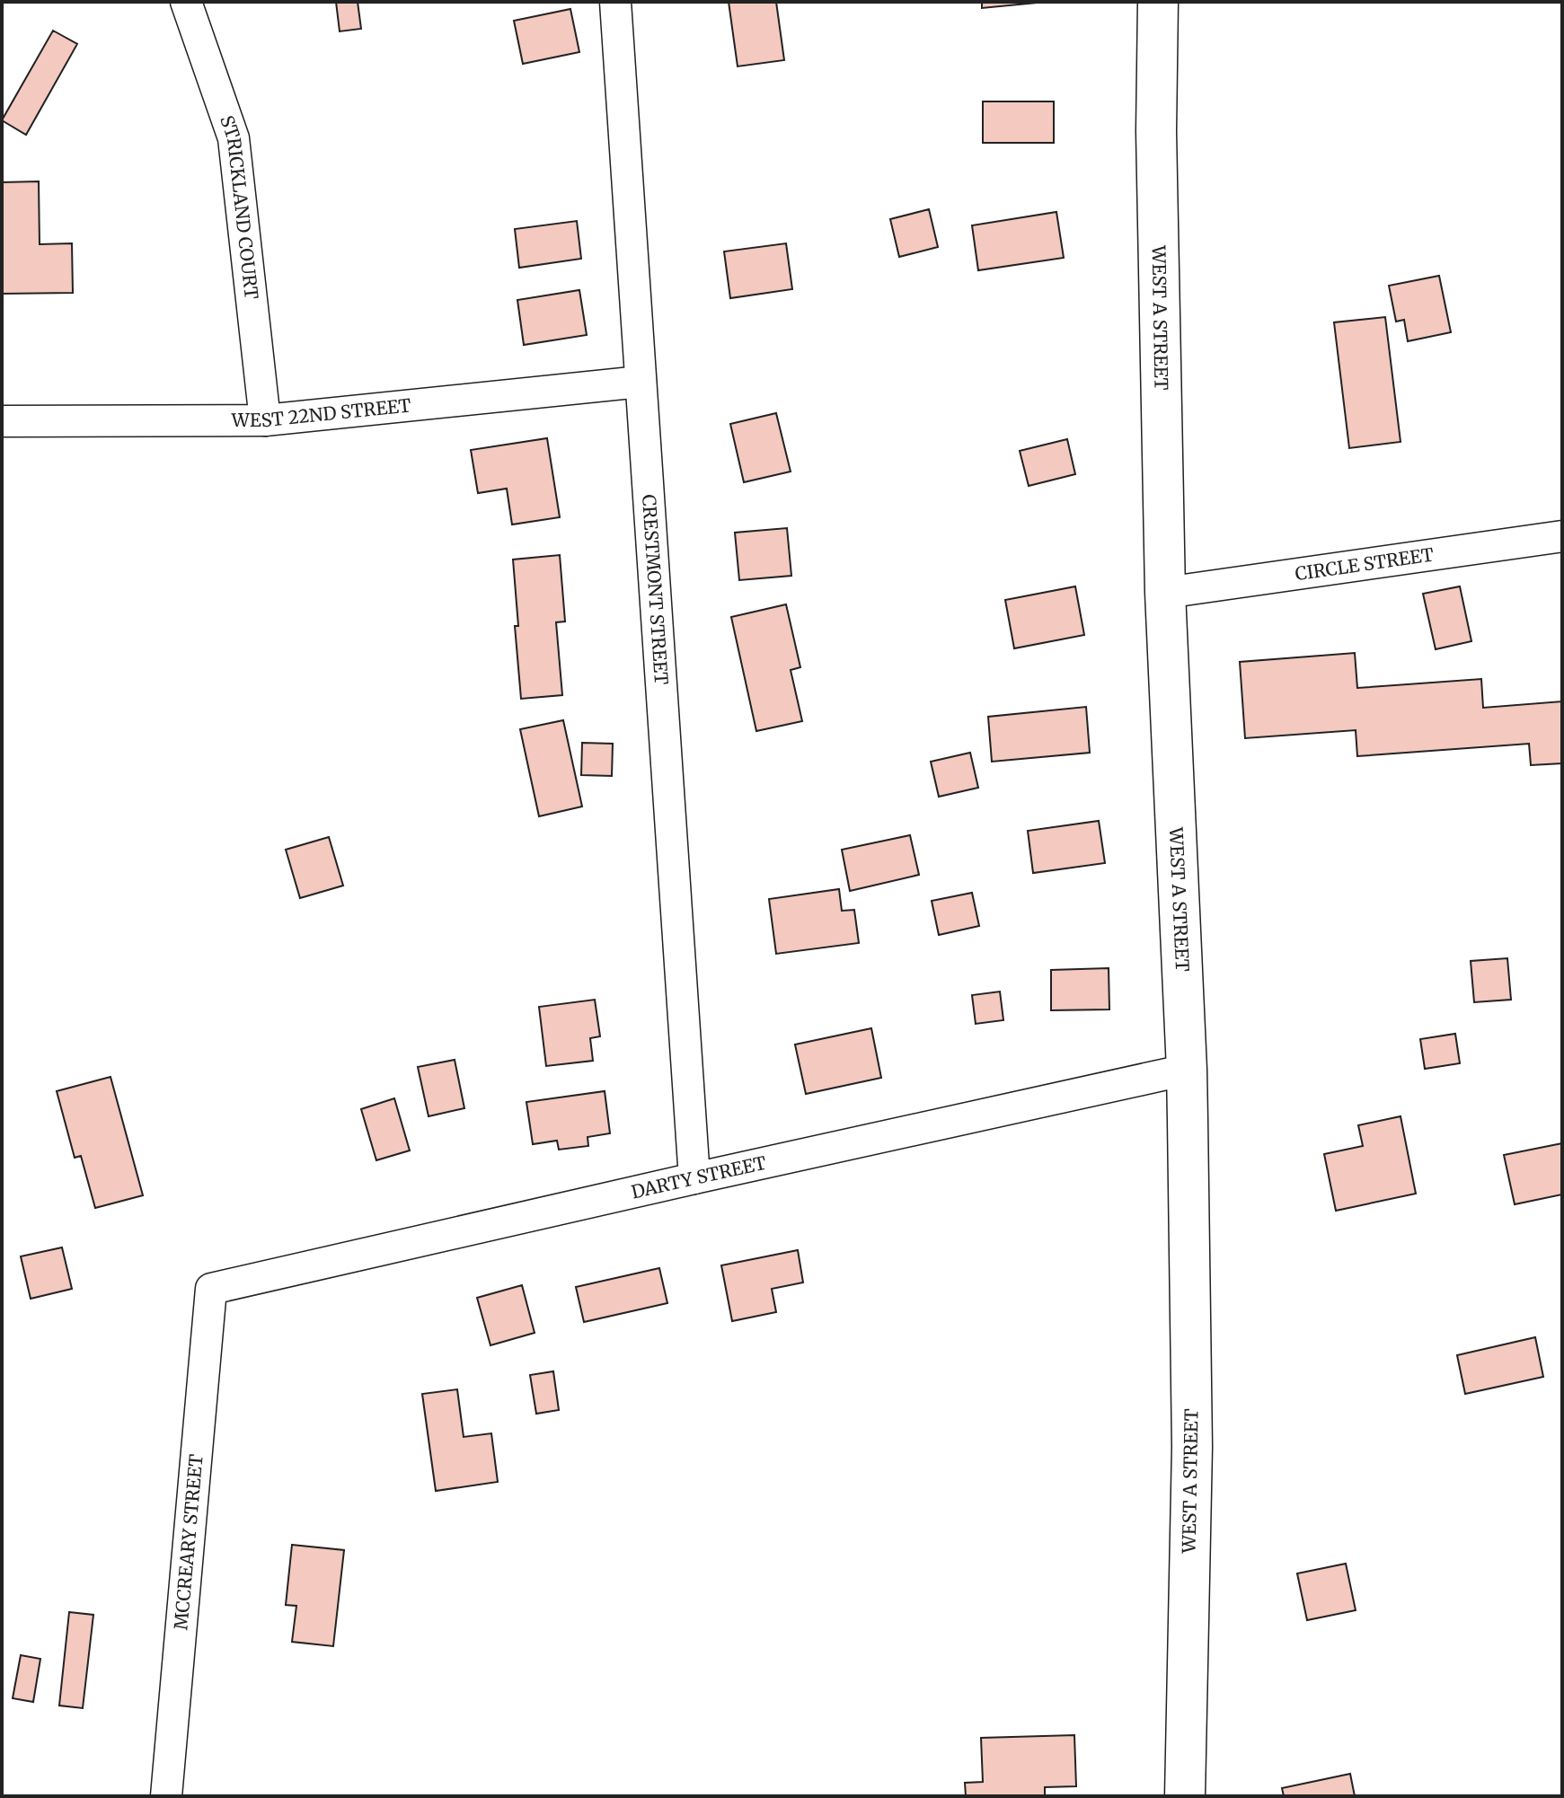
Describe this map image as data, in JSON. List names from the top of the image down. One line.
{"streets":{"street":["STRICKLAND COURT","WEST A STREET","WEST 22ND STREET","CIRCLE STREET","CRESTMONT STREET","DARTY STREET","MCCREARY STREET"]},"crossings":[["STRICKLAND COURT","WEST 22ND STREET"],["WEST A STREET","CIRCLE STREET"],["WEST A STREET","DARTY STREET"],["WEST 22ND STREET","CRESTMONT STREET"],["CRESTMONT STREET","DARTY STREET"],["DARTY STREET","MCCREARY STREET"]]}
